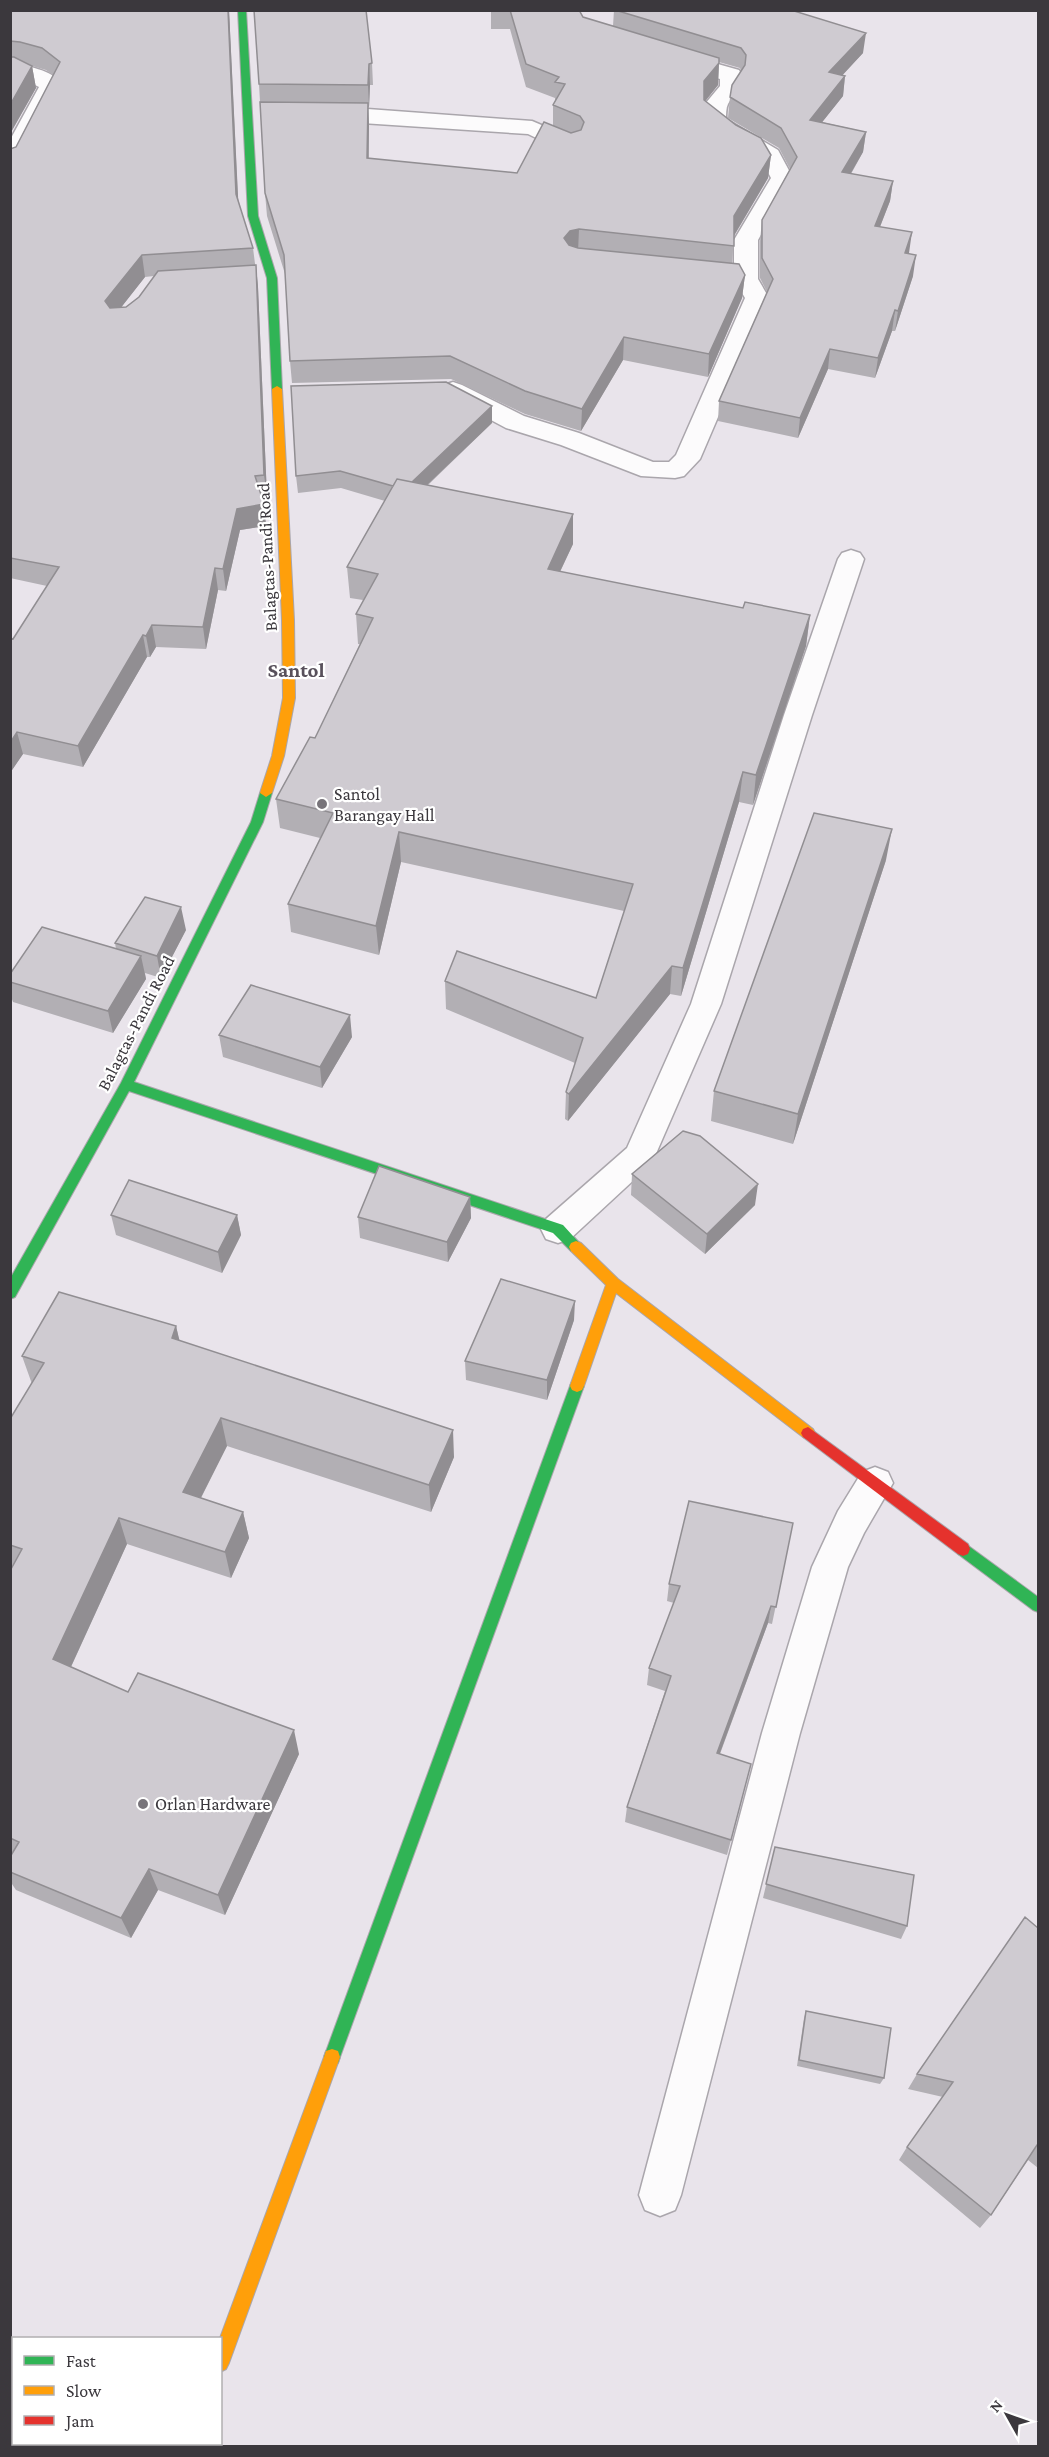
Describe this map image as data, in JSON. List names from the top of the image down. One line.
{"streets":{"main road":["Balagtas-Pandi Road"]},"districts":["Santol"],"places":["Santol Barangay Hall","Orlan Hardware"],"legend":["Fast","Slow","Jam"],"north":"top left"}
